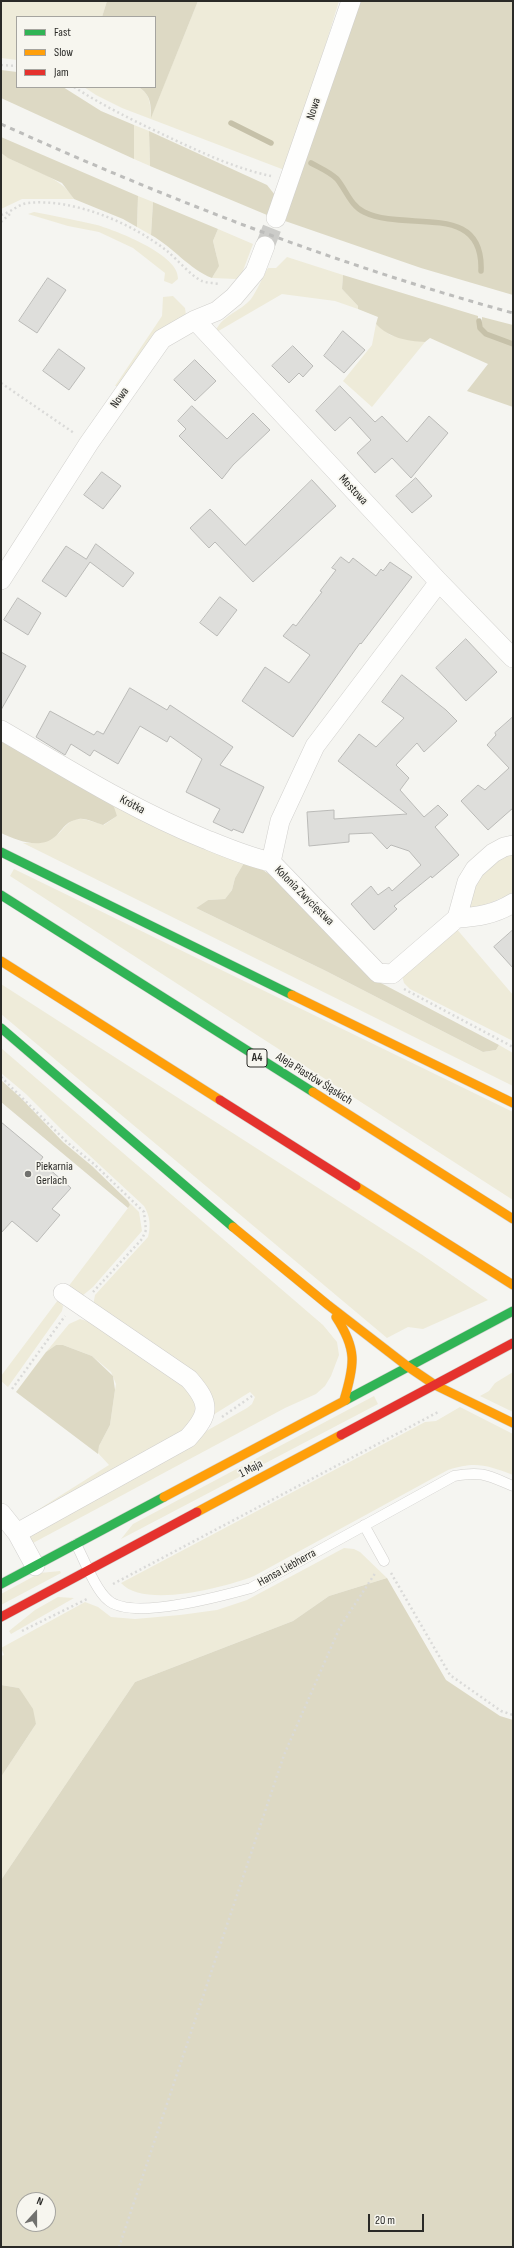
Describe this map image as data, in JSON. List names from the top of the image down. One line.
{"streets":{"main road":["A4","Aleja Piastów Śląskich","1 Maja"],"street":["Nowa","Mostowa","Krótka","Kolonia Zwycięstwa"],"lane":["Hansa Liebherra"]},"crossings":[["Nowa","Mostowa"],["Mostowa","Kolonia Zwycięstwa"],["Krótka","Kolonia Zwycięstwa"],["1 Maja","Hansa Liebherra"]],"places":["Piekarnia Gerlach"],"legend":["Fast","Slow","Jam"],"scale_bar":"20 m","north":"top"}
